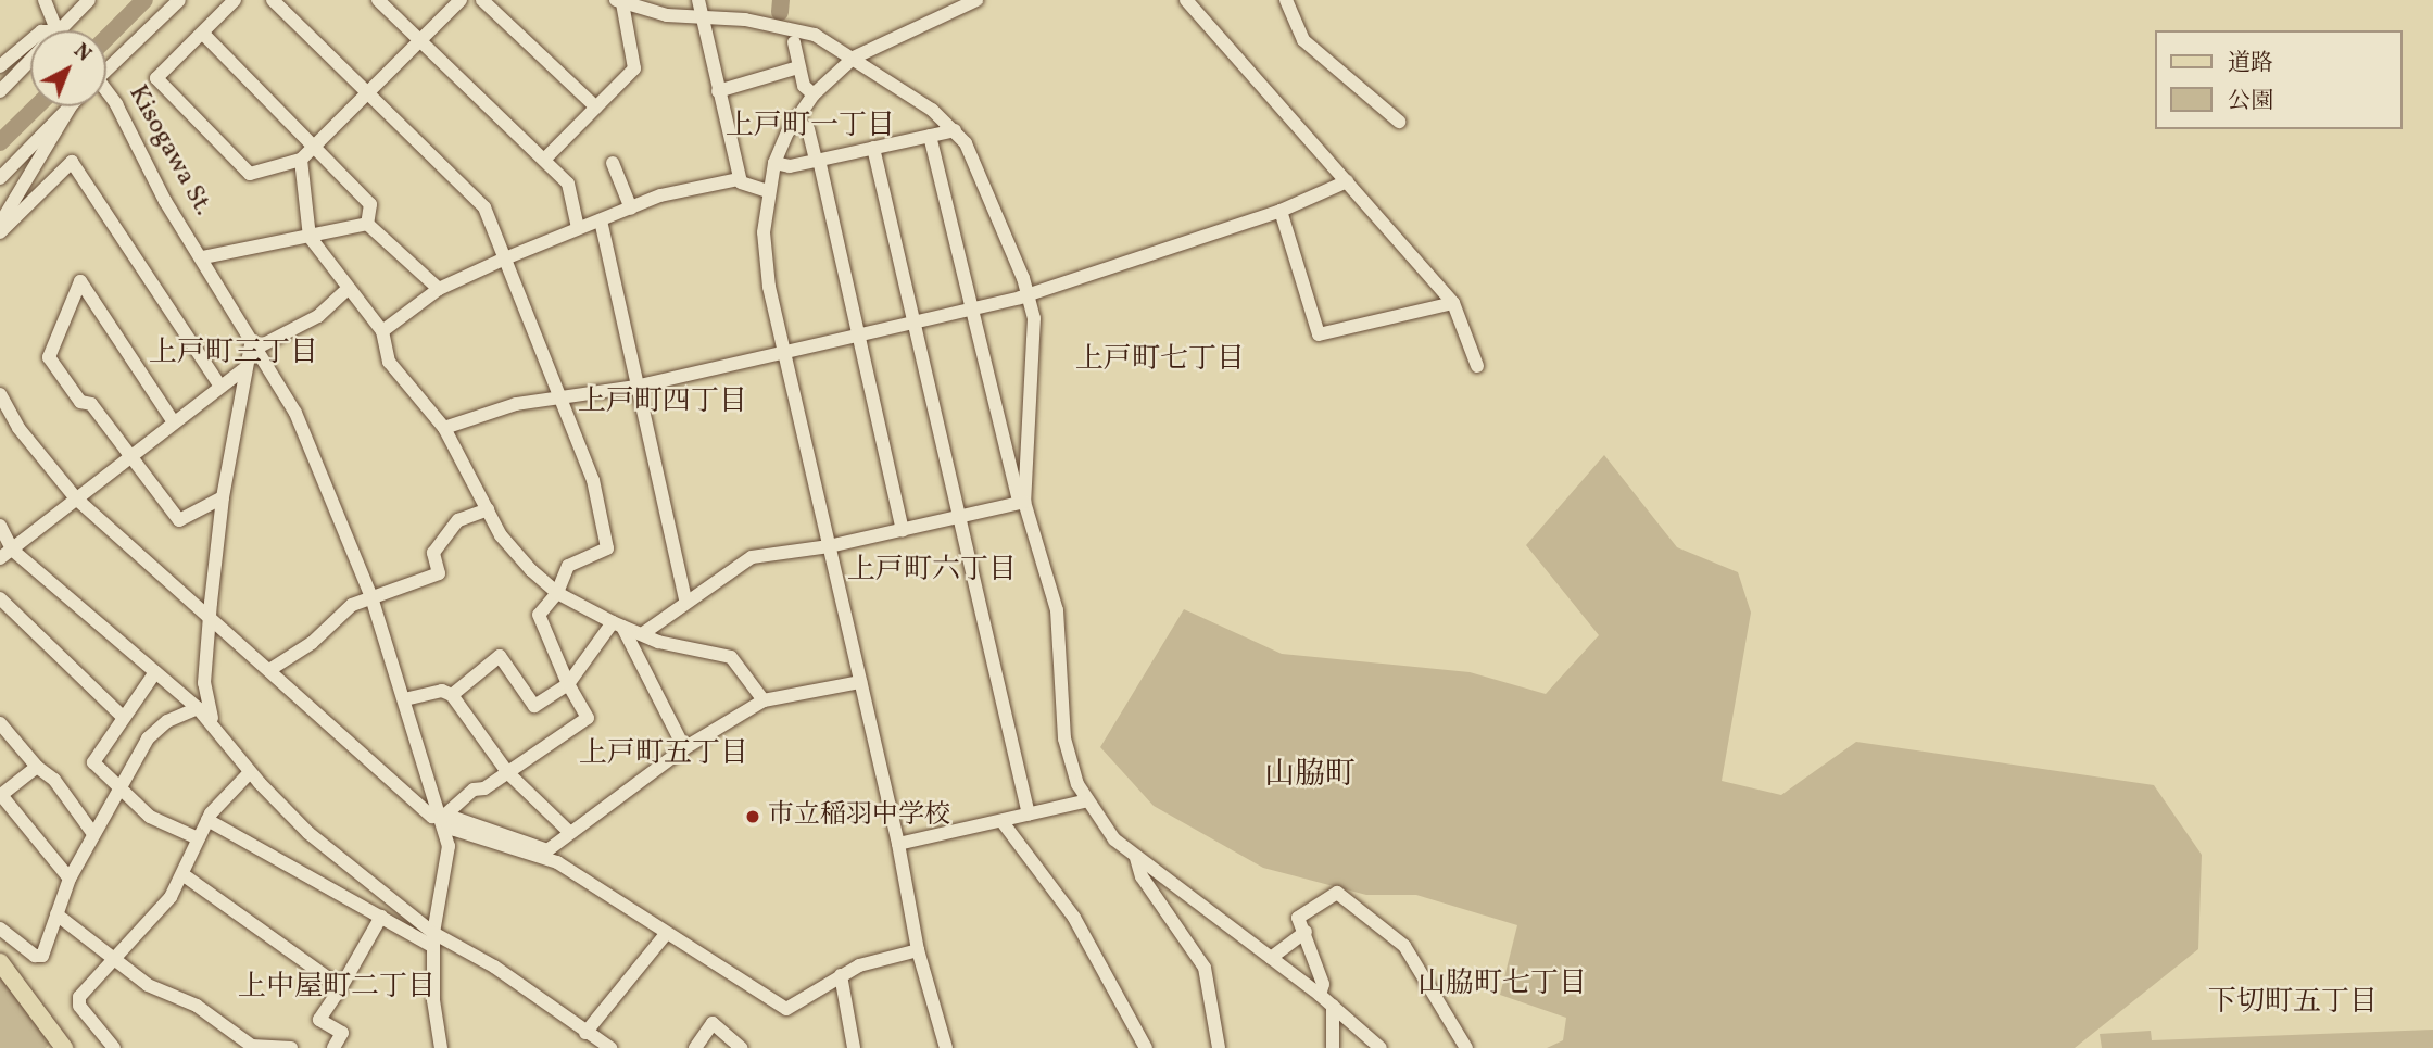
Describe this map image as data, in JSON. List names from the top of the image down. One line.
{"streets":{"street":["Kisogawa St."]},"districts":["上戸町一丁目","上戸町三丁目","上戸町七丁目","上戸町四丁目","上戸町六丁目","上戸町五丁目","山脇町","山脇町七丁目","上中屋町二丁目","下切町五丁目"],"places":["市立稲羽中学校"],"legend":["道路","公園"],"north":"top right"}
